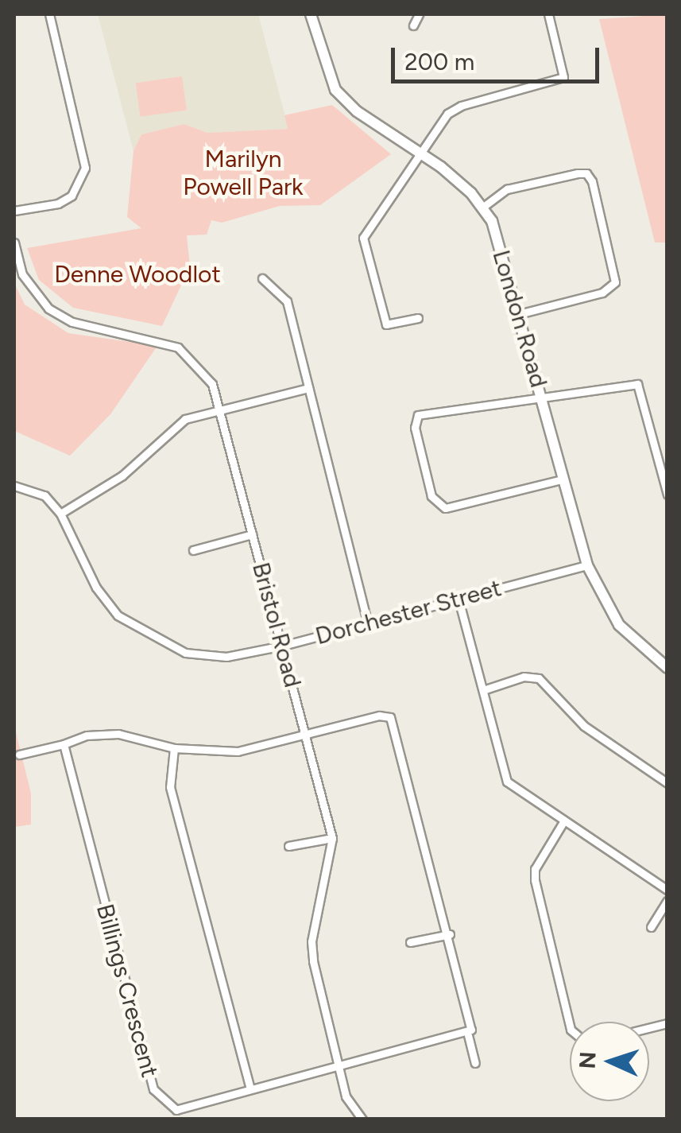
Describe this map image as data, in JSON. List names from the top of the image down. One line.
{"streets":{"street":["London Road","Dorchester Street","Bristol Road","Billings Crescent"]},"crossings":[["London Road","Dorchester Street"],["Dorchester Street","Bristol Road"],["Bristol Road","Billings Crescent"]],"parks":["Marilyn Powell Park","Denne Woodlot"],"scale_bar":"200 m","north":"left"}
